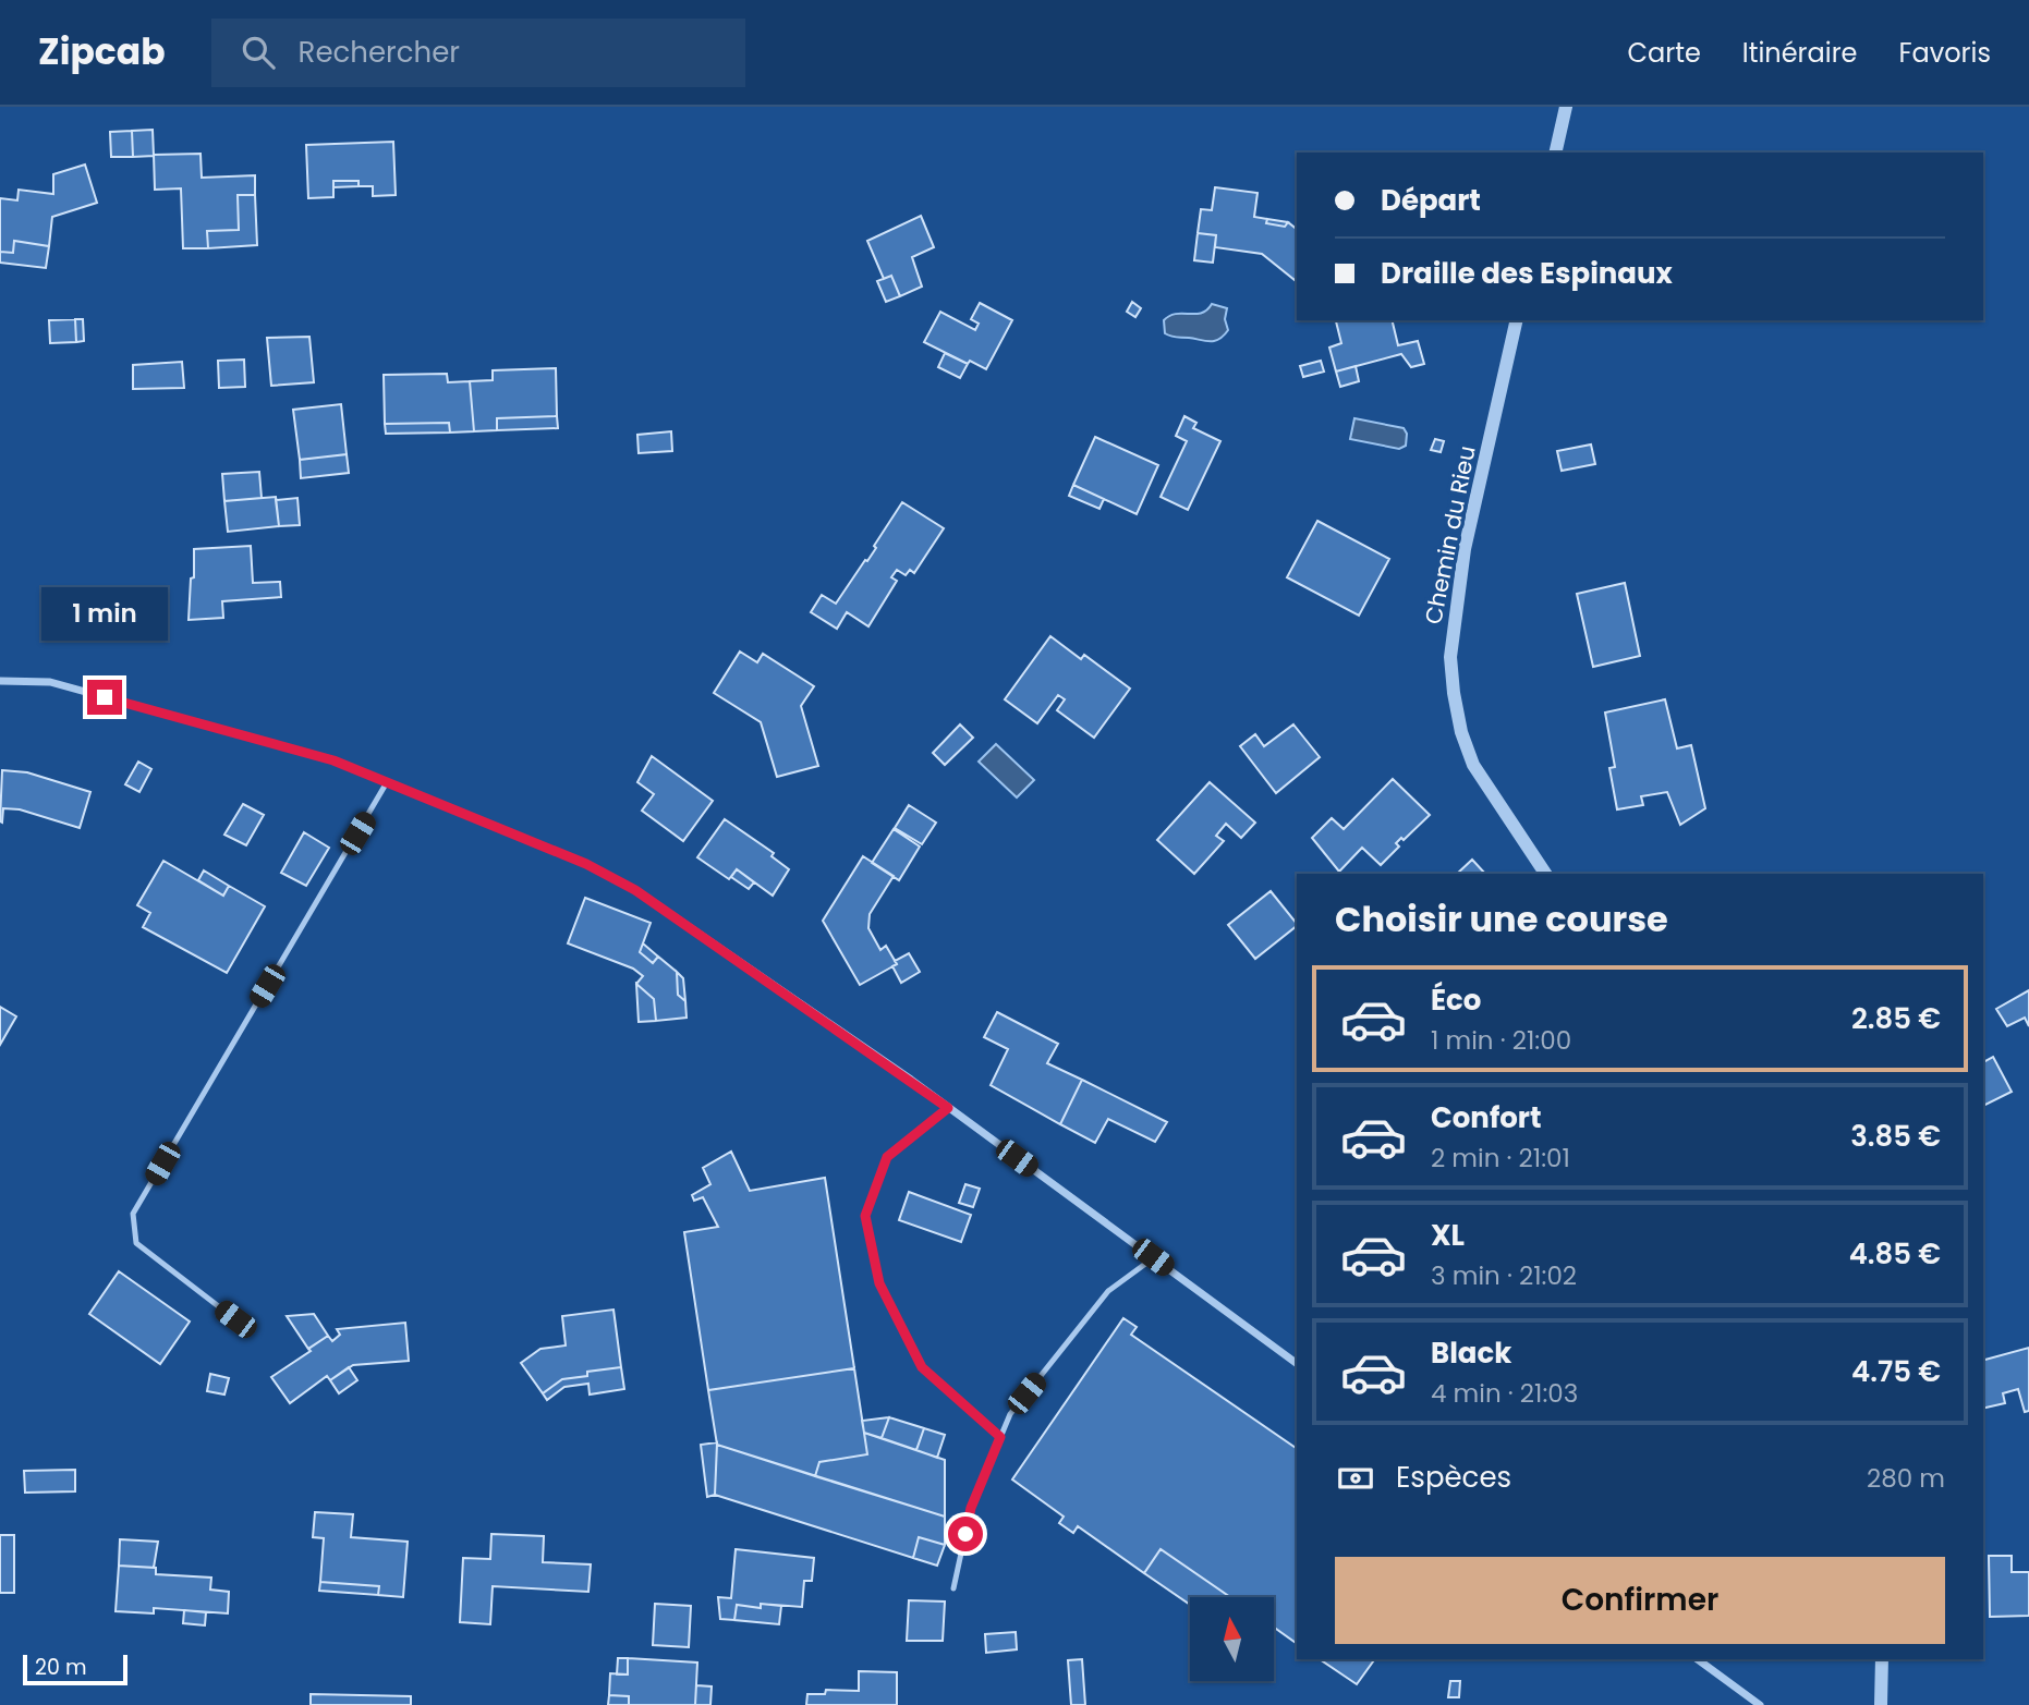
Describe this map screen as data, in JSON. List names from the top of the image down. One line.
{"streets":{"street":["Chemin du Rieu"]},"scale_bar":"20 m","north":"top","page":{"header":"Zipcab","search":"Rechercher","nav":["Carte","Itinéraire","Favoris"],"banner":["Départ","Draille des Espinaux"],"bubble":"1 min","heading":"Choisir une course","list":[{"name":"Éco","note":"1 min · 21:00","value":"2.85 €"},{"name":"Confort","note":"2 min · 21:01","value":"3.85 €"},{"name":"XL","note":"3 min · 21:02","value":"4.85 €"},{"name":"Black","note":"4 min · 21:03","value":"4.75 €"}],"pay":["Espèces","280 m"],"buttons":"Confirmer","scale":"20 m"}}
